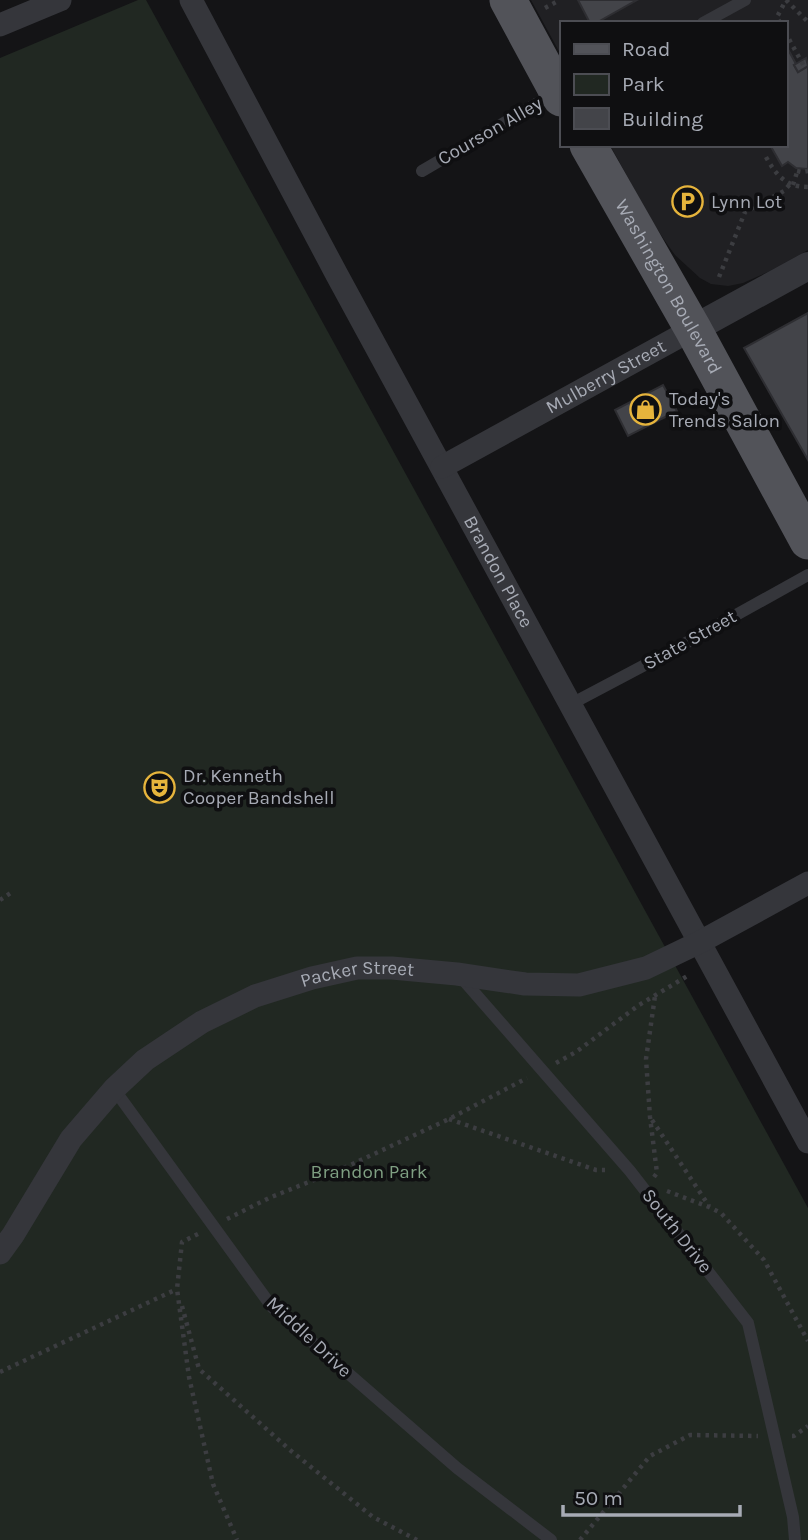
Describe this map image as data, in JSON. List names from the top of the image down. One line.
{"streets":{"main road":["Washington Boulevard"],"street":["Mulberry Street","Brandon Place","Packer Street"],"lane":["Courson Alley","State Street","South Drive","Middle Drive"]},"crossings":[["Washington Boulevard","Mulberry Street"],["Mulberry Street","Brandon Place"],["Brandon Place","State Street"],["Brandon Place","Packer Street"],["Packer Street","South Drive"],["Packer Street","Middle Drive"]],"parks":["Brandon Park"],"places":{"parking":["Lynn Lot"],"shop":["Today's Trends Salon"],"theatre":["Dr. Kenneth Cooper Bandshell"]},"legend":["Road","Park","Building"],"scale_bar":"50 m"}
